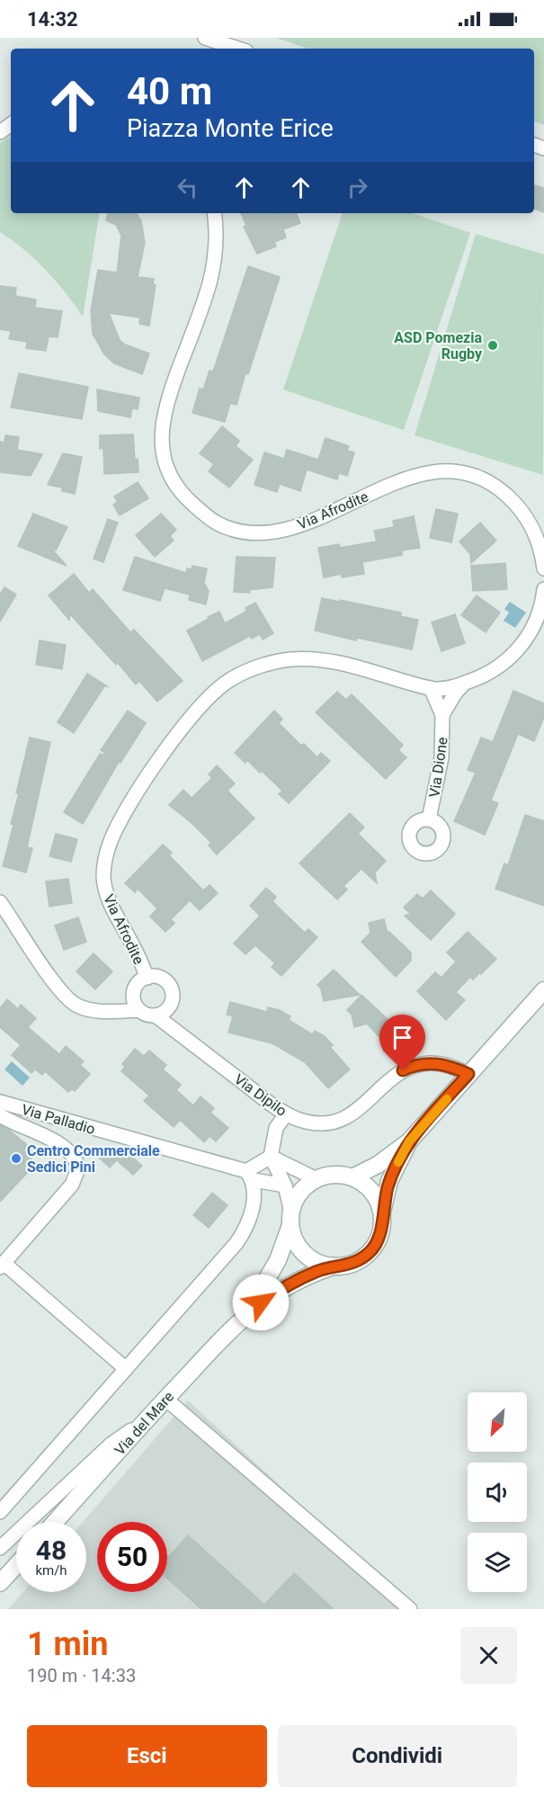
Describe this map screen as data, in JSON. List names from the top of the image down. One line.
{"streets":{"main road":["Via del Mare"],"street":["Via Afrodite","Via Dione","Via Dipilo","Via Palladio"]},"crossings":[["Via Afrodite","Via Dione"],["Via Afrodite","Via Dipilo"]],"places":["ASD Pomezia Rugby","Centro Commerciale Sedici Pini"],"north":"bottom left","page":{"status":"14:32","turn":["40 m","Piazza Monte Erice"],"speed":"48 km/h","limit":"50","heading":["1 min","190 m · 14:33"],"buttons":["Esci","Condividi"]}}
